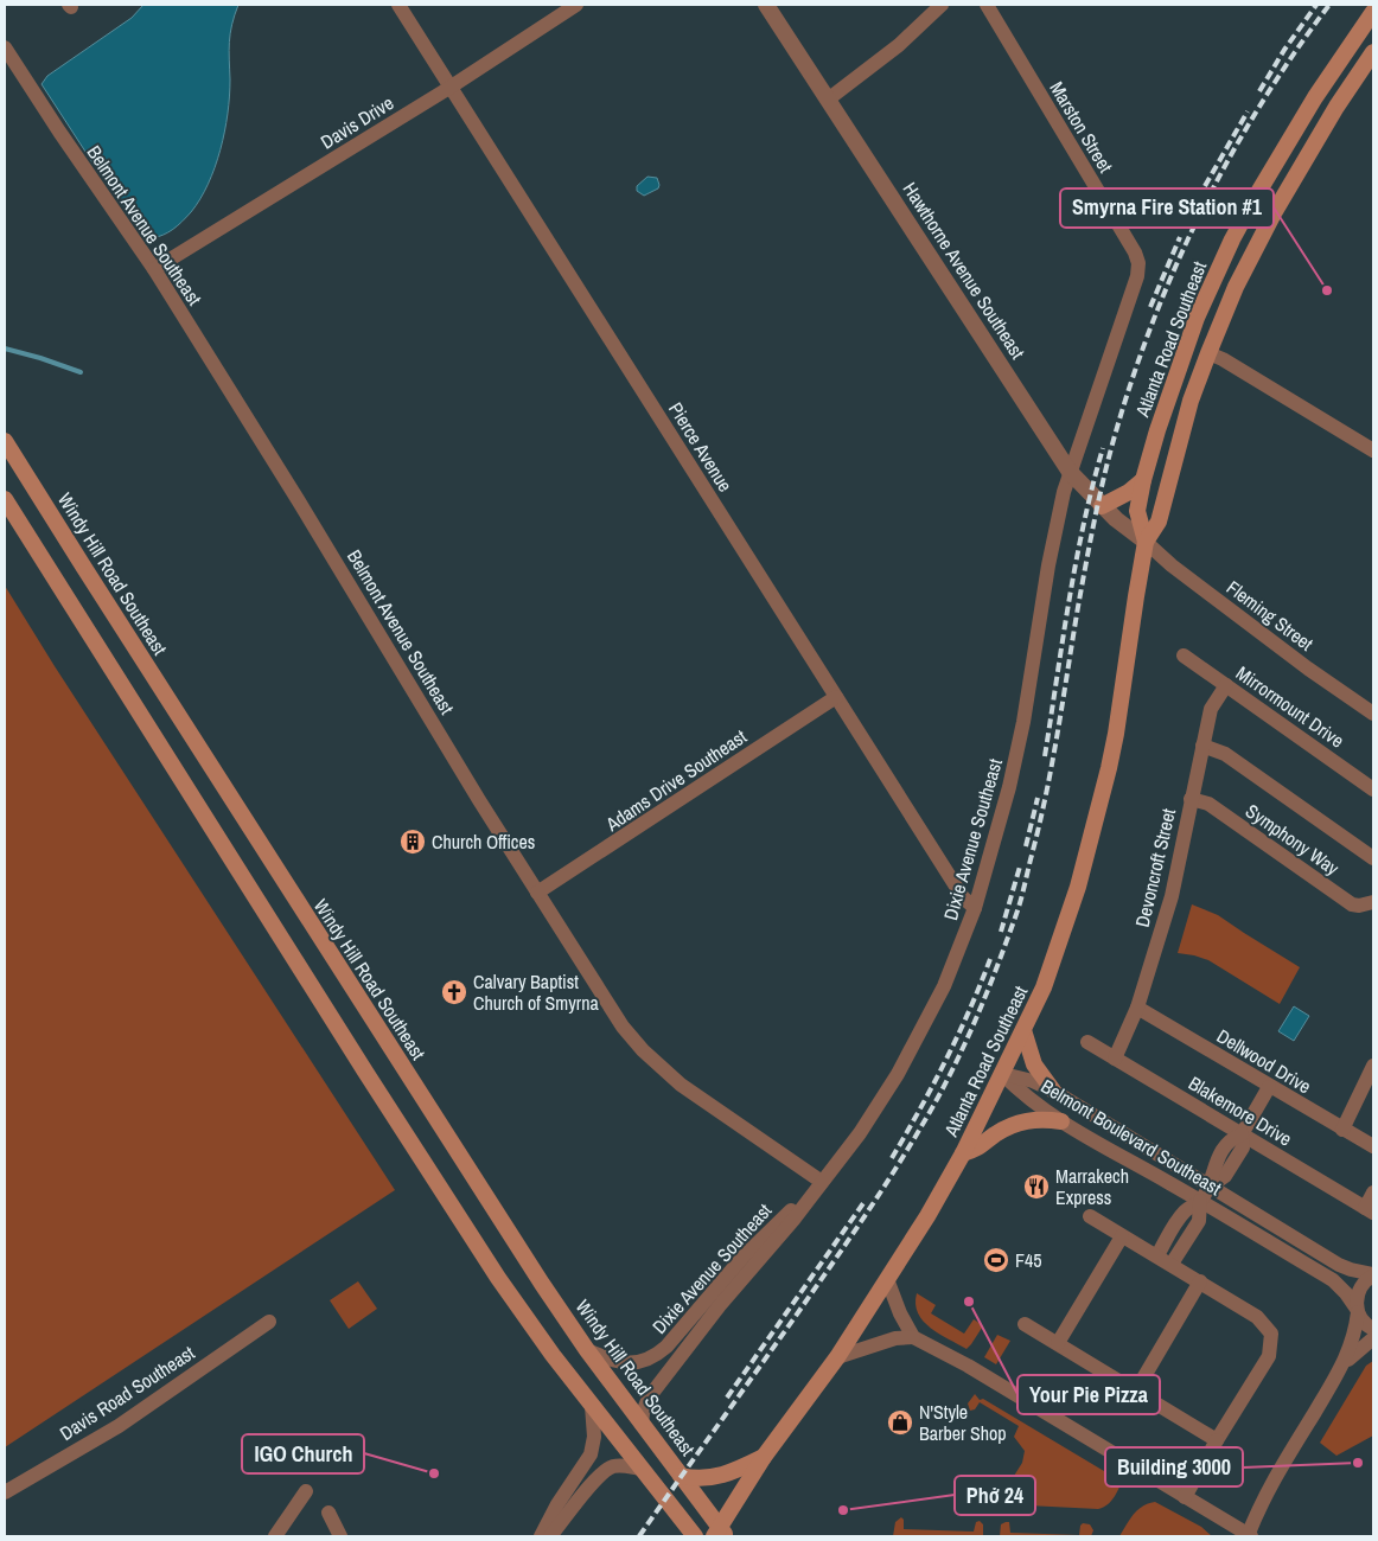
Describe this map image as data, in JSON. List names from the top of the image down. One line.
{"streets":{"main road":["Atlanta Road Southeast","Windy Hill Road Southeast"],"street":["Davis Drive","Marston Street","Belmont Avenue Southeast","Hawthorne Avenue Southeast","Pierce Avenue","Fleming Street","Mirrormount Drive","Adams Drive Southeast","Dixie Avenue Southeast","Symphony Way","Devoncroft Street","Dellwood Drive","Blakemore Drive","Belmont Boulevard Southeast","Davis Road Southeast"]},"crossings":[["Davis Drive","Belmont Avenue Southeast"],["Davis Drive","Pierce Avenue"],["Marston Street","Hawthorne Avenue Southeast"],["Marston Street","Dixie Avenue Southeast"],["Belmont Avenue Southeast","Adams Drive Southeast"],["Belmont Avenue Southeast","Dixie Avenue Southeast"],["Hawthorne Avenue Southeast","Atlanta Road Southeast"],["Hawthorne Avenue Southeast","Fleming Street"],["Hawthorne Avenue Southeast","Dixie Avenue Southeast"],["Atlanta Road Southeast","Windy Hill Road Southeast"],["Atlanta Road Southeast","Fleming Street"],["Atlanta Road Southeast","Belmont Boulevard Southeast"],["Pierce Avenue","Adams Drive Southeast"],["Pierce Avenue","Dixie Avenue Southeast"],["Windy Hill Road Southeast","Dixie Avenue Southeast"],["Mirrormount Drive","Devoncroft Street"],["Symphony Way","Devoncroft Street"],["Devoncroft Street","Dellwood Drive"],["Devoncroft Street","Blakemore Drive"]],"places":{"other":["Smyrna Fire Station #1","Your Pie Pizza","Building 3000","IGO Church","Phở 24"],"building":["Church Offices"],"church":["Calvary Baptist Church of Smyrna"],"restaurant":["Marrakech Express"],"sports":["F45"],"shop":["N'Style Barber Shop"]}}
